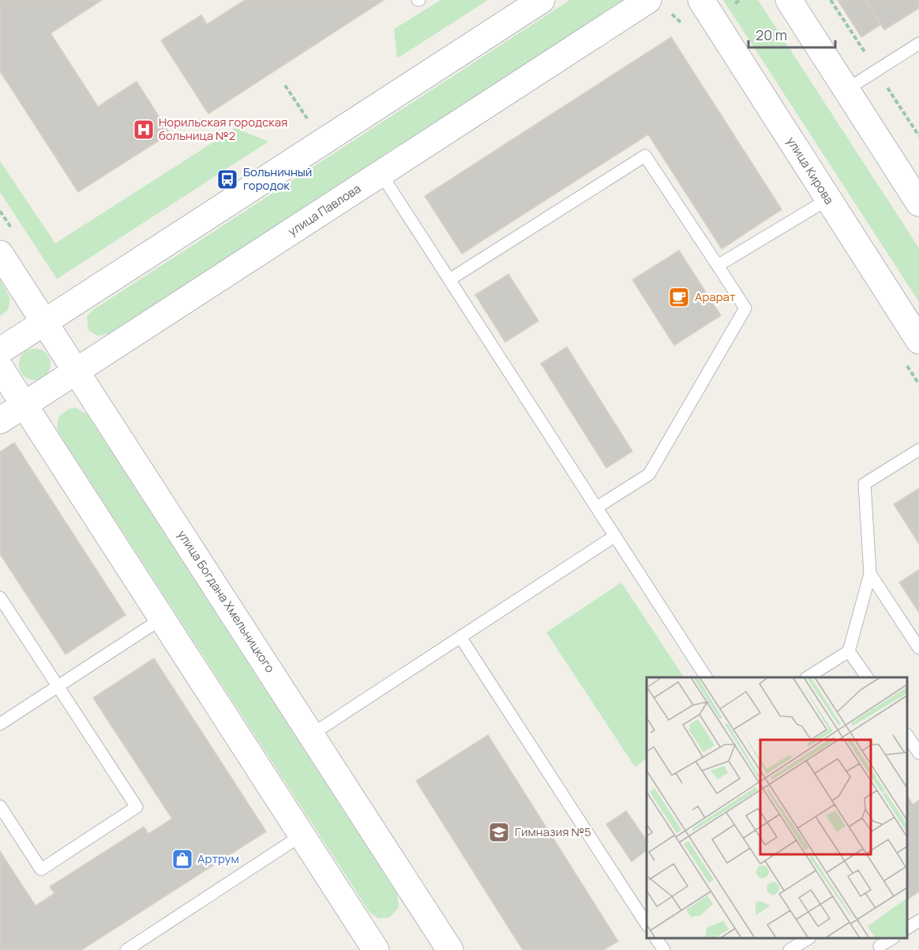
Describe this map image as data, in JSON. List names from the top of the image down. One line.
{"streets":{"street":["улица Кирова","улица Павлова","улица Богдана Хмельницкого"]},"crossings":[["улица Павлова","улица Богдана Хмельницкого"]],"places":{"hospital":["Норильская городская больница №2"],"bus stop":["Больничный городок"],"cafe":["Арарат"],"school or university":["Гимназия №5"],"shop":["Артрум"]},"scale_bar":"20 m"}
